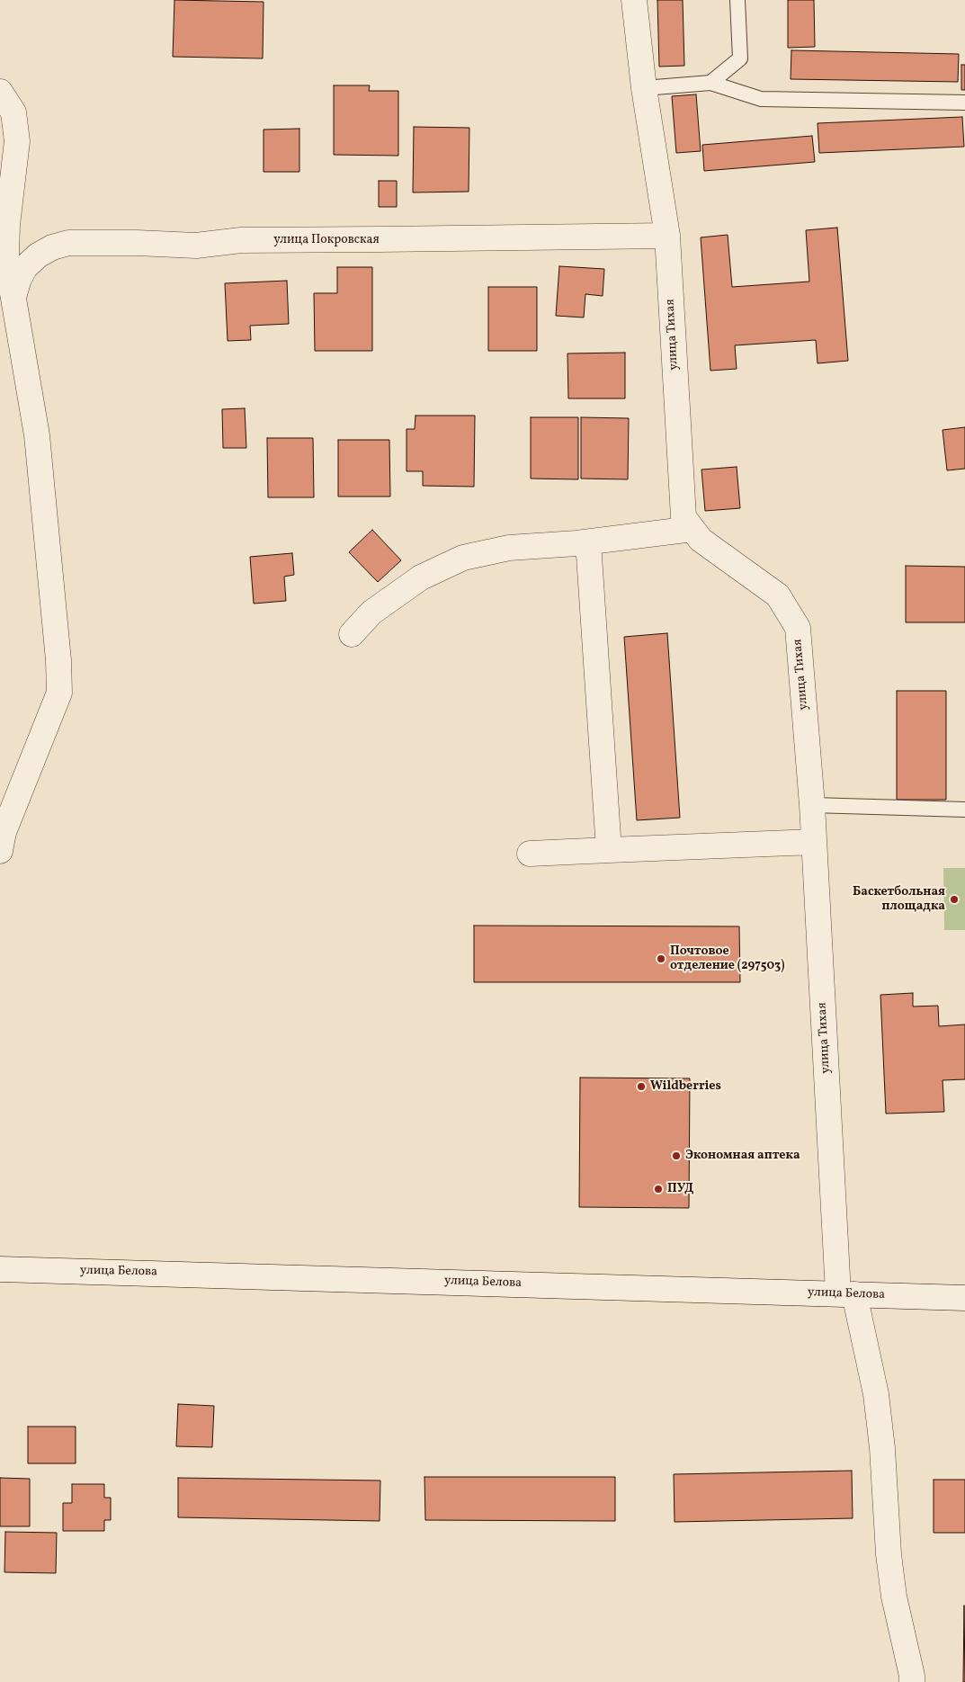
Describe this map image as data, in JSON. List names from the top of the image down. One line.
{"streets":{"street":["улица Покровская","улица Тихая","улица Белова"]},"crossings":[["улица Покровская","улица Тихая"],["улица Тихая","улица Белова"]],"places":["Баскетбольная площадка","Почтовое отделение (297503)","Wildberries","Экономная аптека","ПУД"]}
